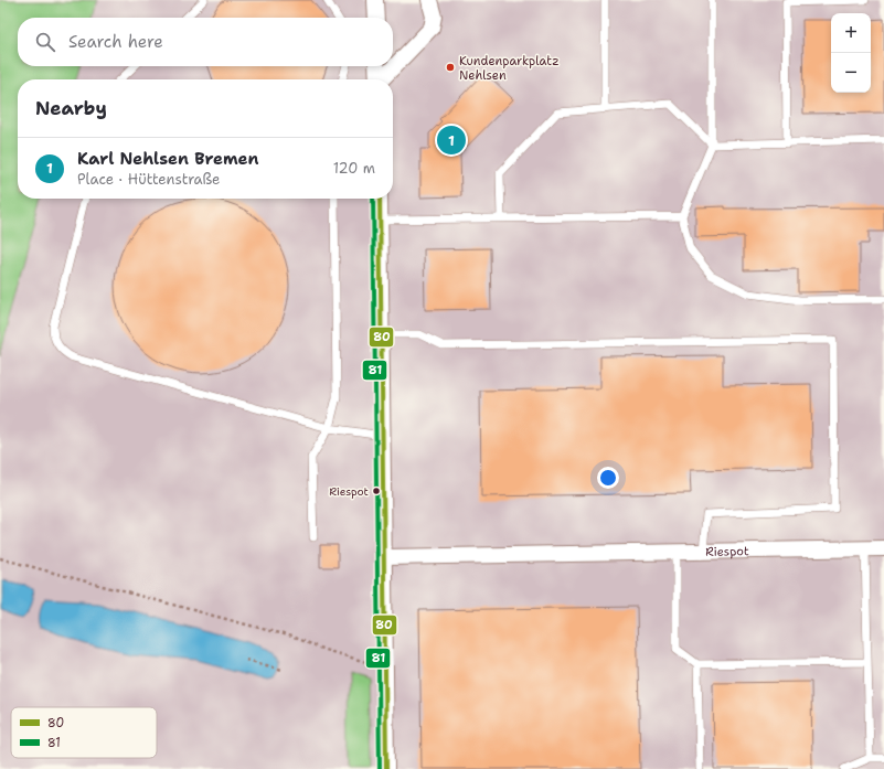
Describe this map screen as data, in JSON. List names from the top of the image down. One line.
{"streets":{"street":["Riespot"]},"places":["Kundenparkplatz Nehlsen","Riespot"],"lines":["transit line 80","transit line 81"],"legend":["80","81"],"page":{"map_buttons":["+","−"],"search":"Search here","heading":"Nearby","pins":"1","list":[{"mark":"1","name":"Karl Nehlsen Bremen","note":"Place · Hüttenstraße","value":"120 m"}]}}
